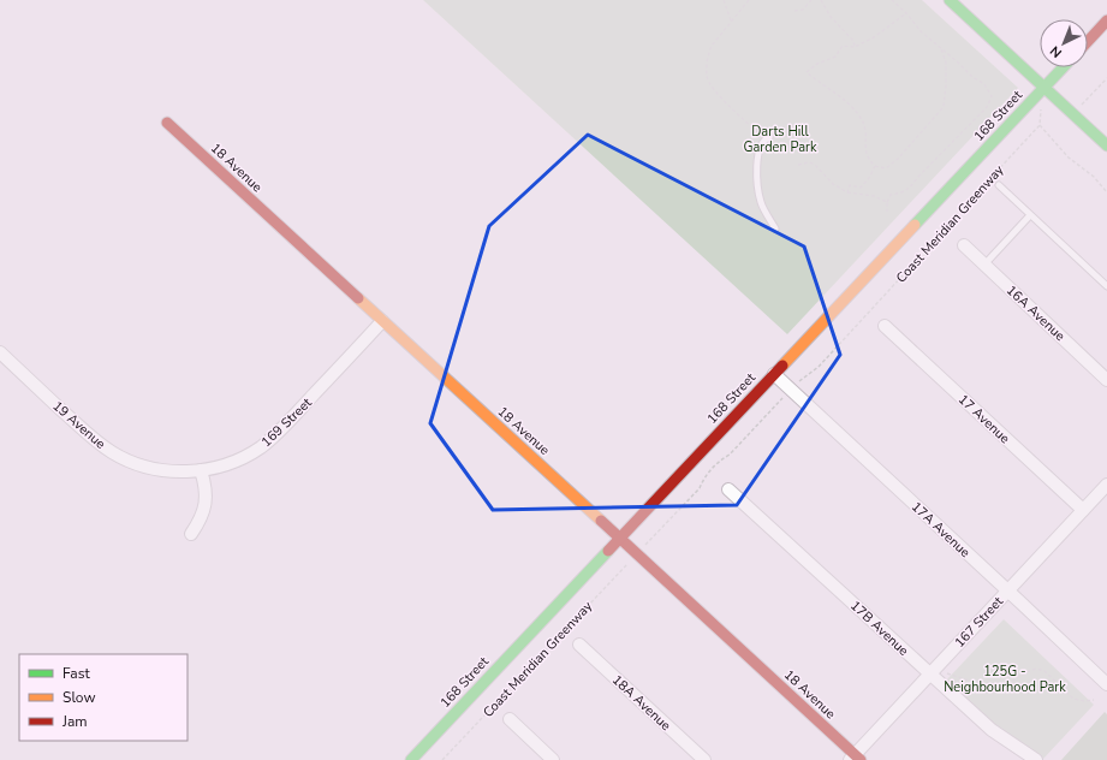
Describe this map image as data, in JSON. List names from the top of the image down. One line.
{"streets":{"main road":["168 Street","18 Avenue"],"street":["16A Avenue","17 Avenue","169 Street","19 Avenue","17A Avenue","167 Street","17B Avenue","18A Avenue"],"path":["Coast Meridian Greenway"]},"crossings":[["168 Street","18 Avenue"],["168 Street","17A Avenue"],["18 Avenue","169 Street"],["18 Avenue","167 Street"],["17 Avenue","167 Street"],["169 Street","19 Avenue"],["17A Avenue","167 Street"],["167 Street","17B Avenue"]],"parks":["Darts Hill Garden Park","125G - Neighbourhood Park"],"legend":["Fast","Slow","Jam"],"north":"bottom left"}
